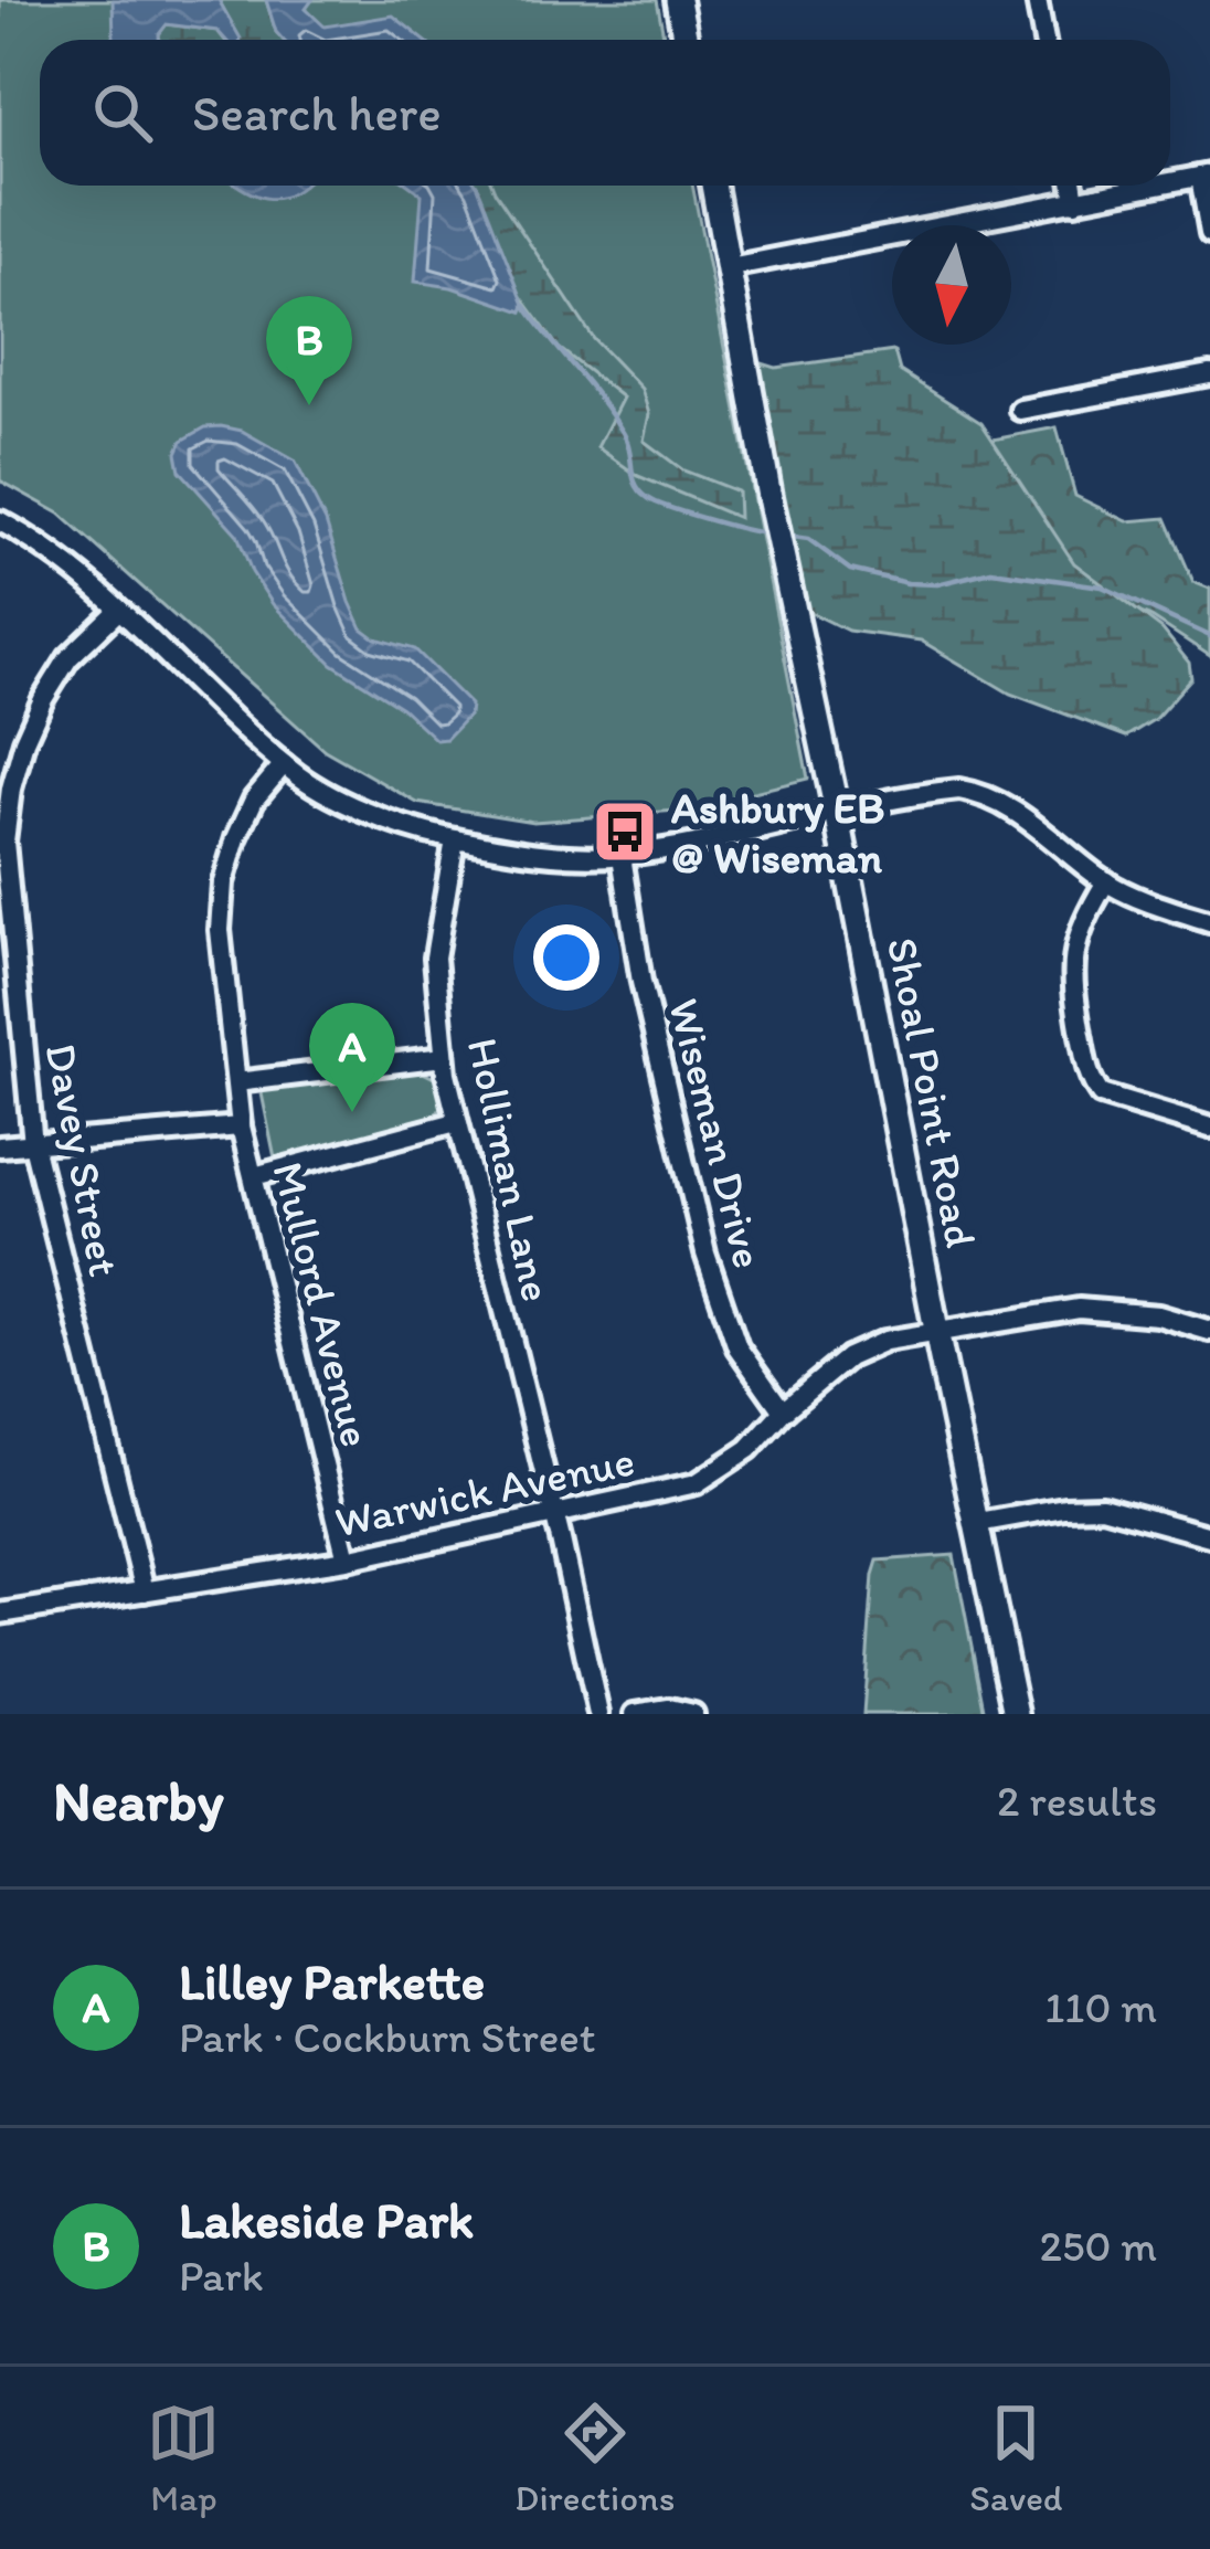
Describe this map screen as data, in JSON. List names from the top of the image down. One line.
{"streets":{"street":["Shoal Point Road","Wiseman Drive","Davey Street","Holliman Lane","Mullord Avenue","Warwick Avenue"]},"crossings":[["Shoal Point Road","Warwick Avenue"],["Wiseman Drive","Warwick Avenue"],["Davey Street","Warwick Avenue"],["Holliman Lane","Warwick Avenue"],["Mullord Avenue","Warwick Avenue"]],"places":{"bus stop":["Ashbury EB @ Wiseman"]},"north":"bottom","page":{"search":"Search here","pins":["B","A"],"heading":["Nearby","2 results"],"list":[{"mark":"A","name":"Lilley Parkette","note":"Park · Cockburn Street","value":"110 m"},{"mark":"B","name":"Lakeside Park","note":"Park","value":"250 m"}],"nav":["Map","Directions","Saved"]}}
